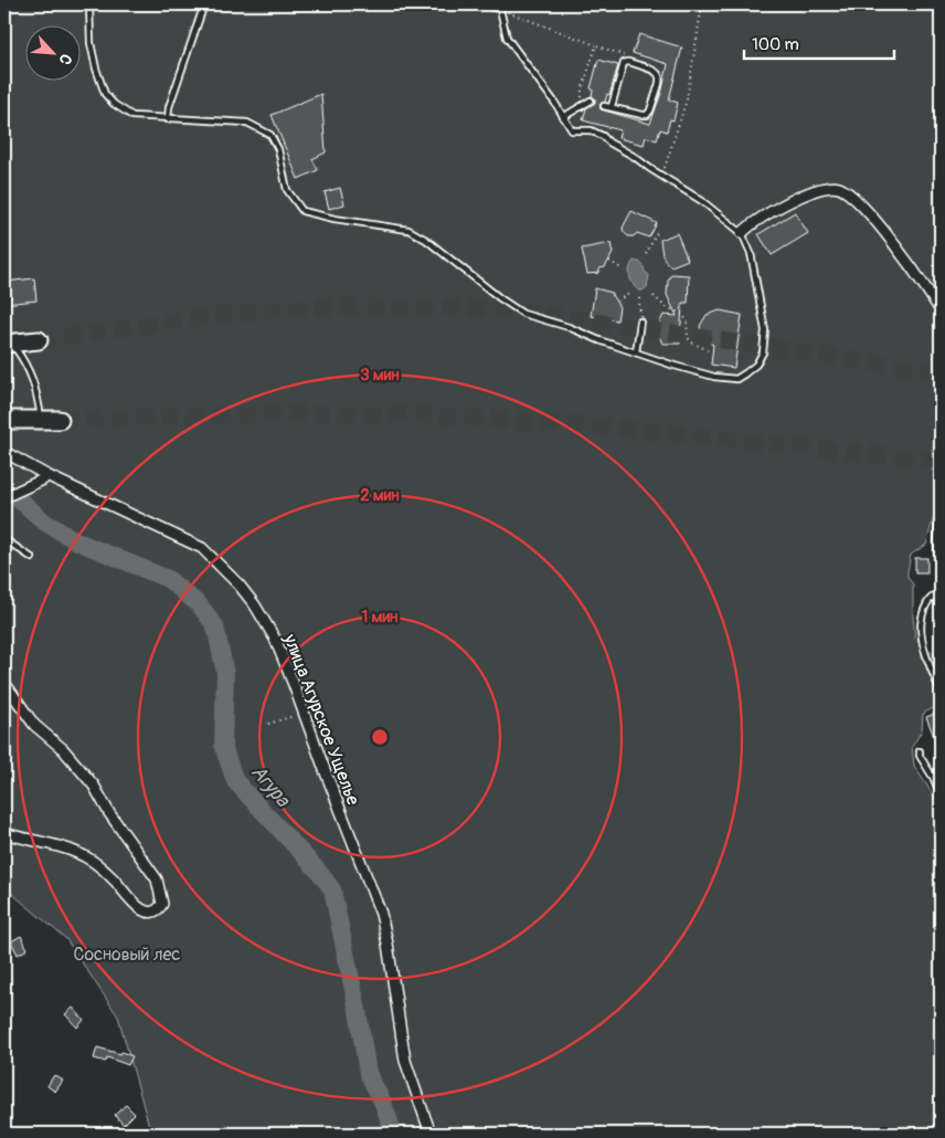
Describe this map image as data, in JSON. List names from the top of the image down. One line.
{"streets":{"street":["улица Агурское Ущелье"]},"water":["Агура"],"parks":["Сосновый лес"],"scale_bar":"100 m","north":"bottom right","rings":["3 мин","2 мин","1 мин"]}
